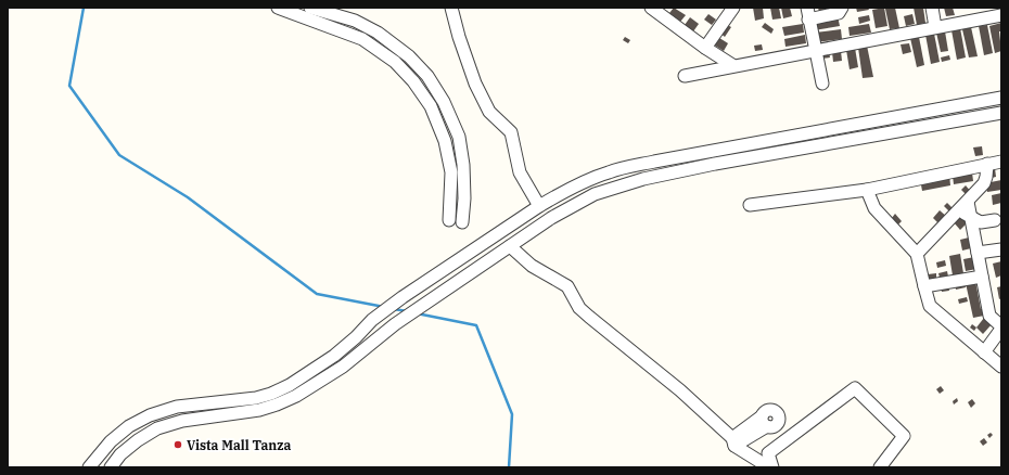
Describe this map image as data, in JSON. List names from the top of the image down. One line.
{"places":["Vista Mall Tanza"]}
